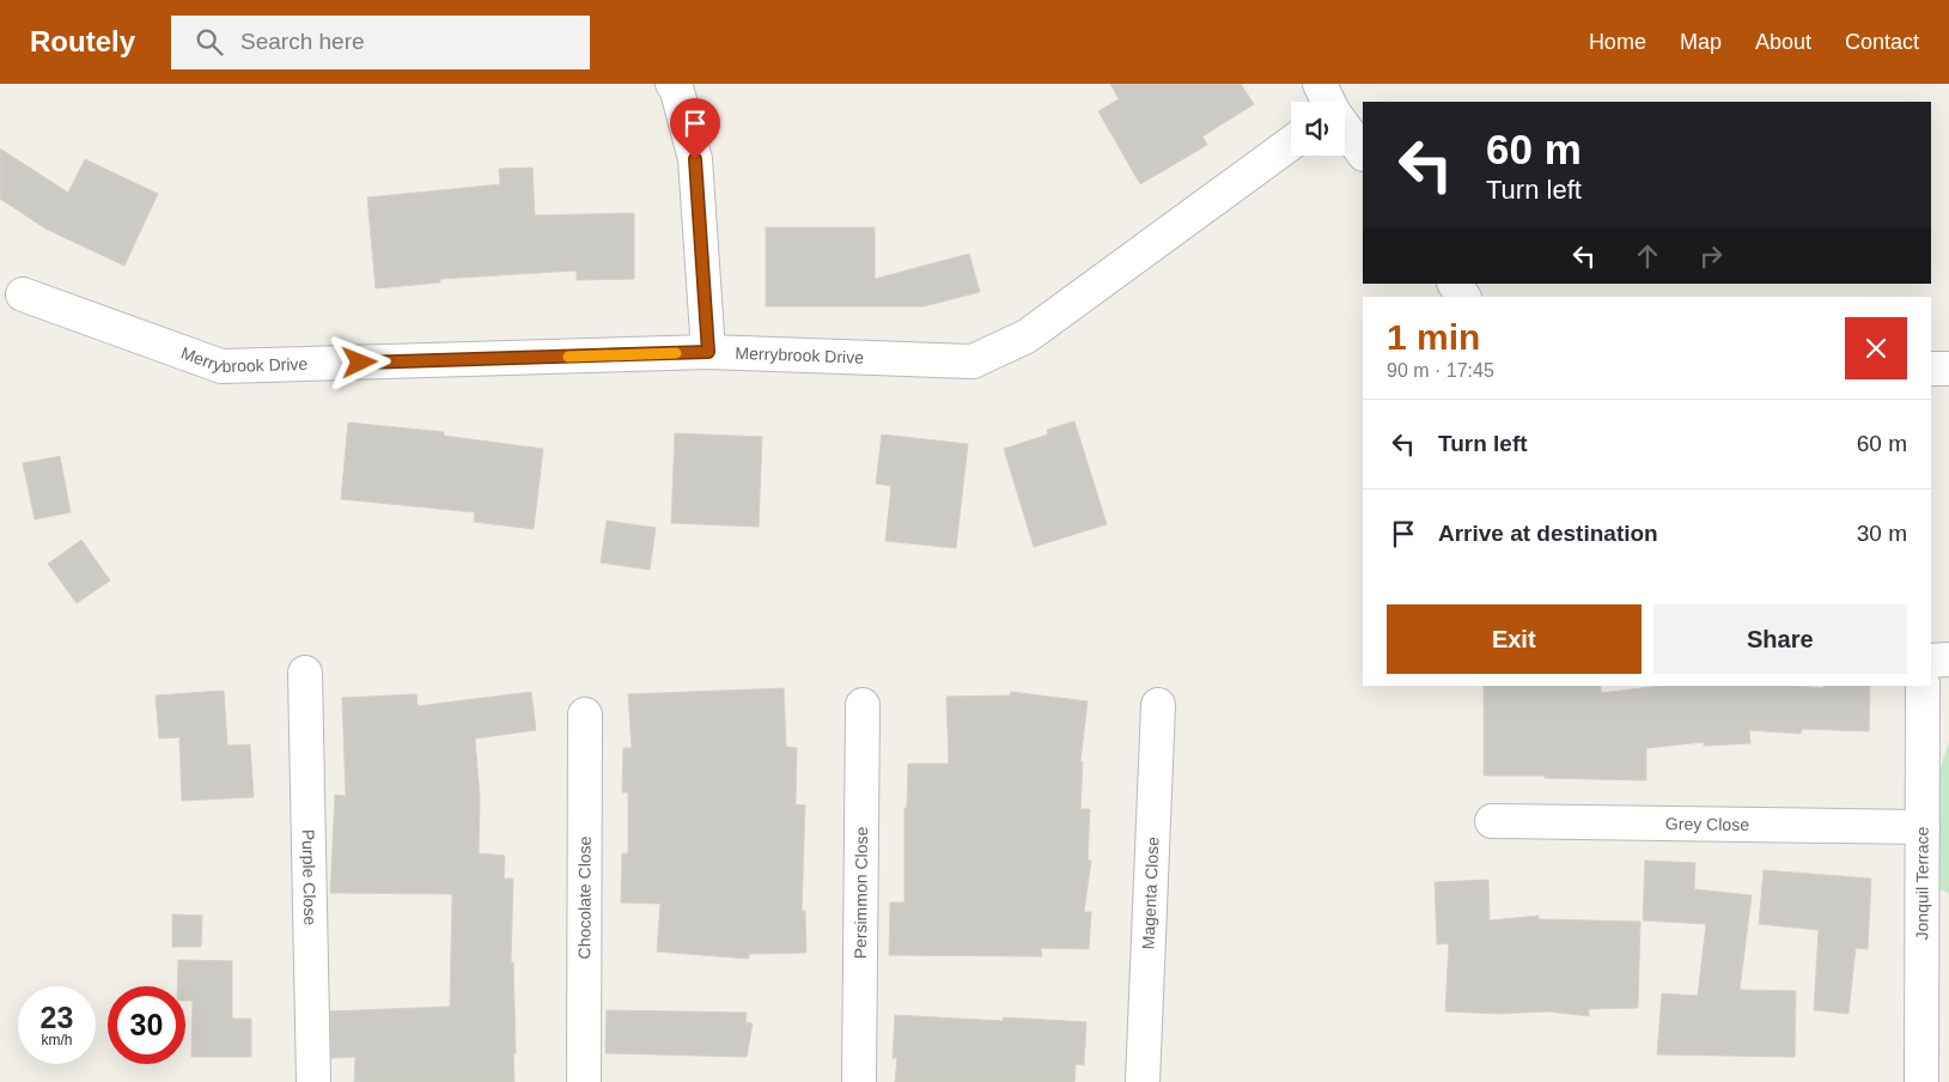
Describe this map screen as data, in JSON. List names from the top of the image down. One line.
{"streets":{"street":["Merrybrook Drive","Grey Close","Purple Close","Jonquil Terrace","Magenta Close","Persimmon Close","Chocolate Close"]},"crossings":[["Grey Close","Jonquil Terrace"]],"page":{"header":"Routely","search":"Search here","nav":["Home","Map","About","Contact"],"turn":["60 m","Turn left"],"heading":["1 min","90 m · 17:45"],"list":[{"name":"Turn left","value":"60 m"},{"name":"Arrive at destination","value":"30 m"}],"buttons":["Exit","Share"],"speed":"23 km/h","limit":"30"}}
